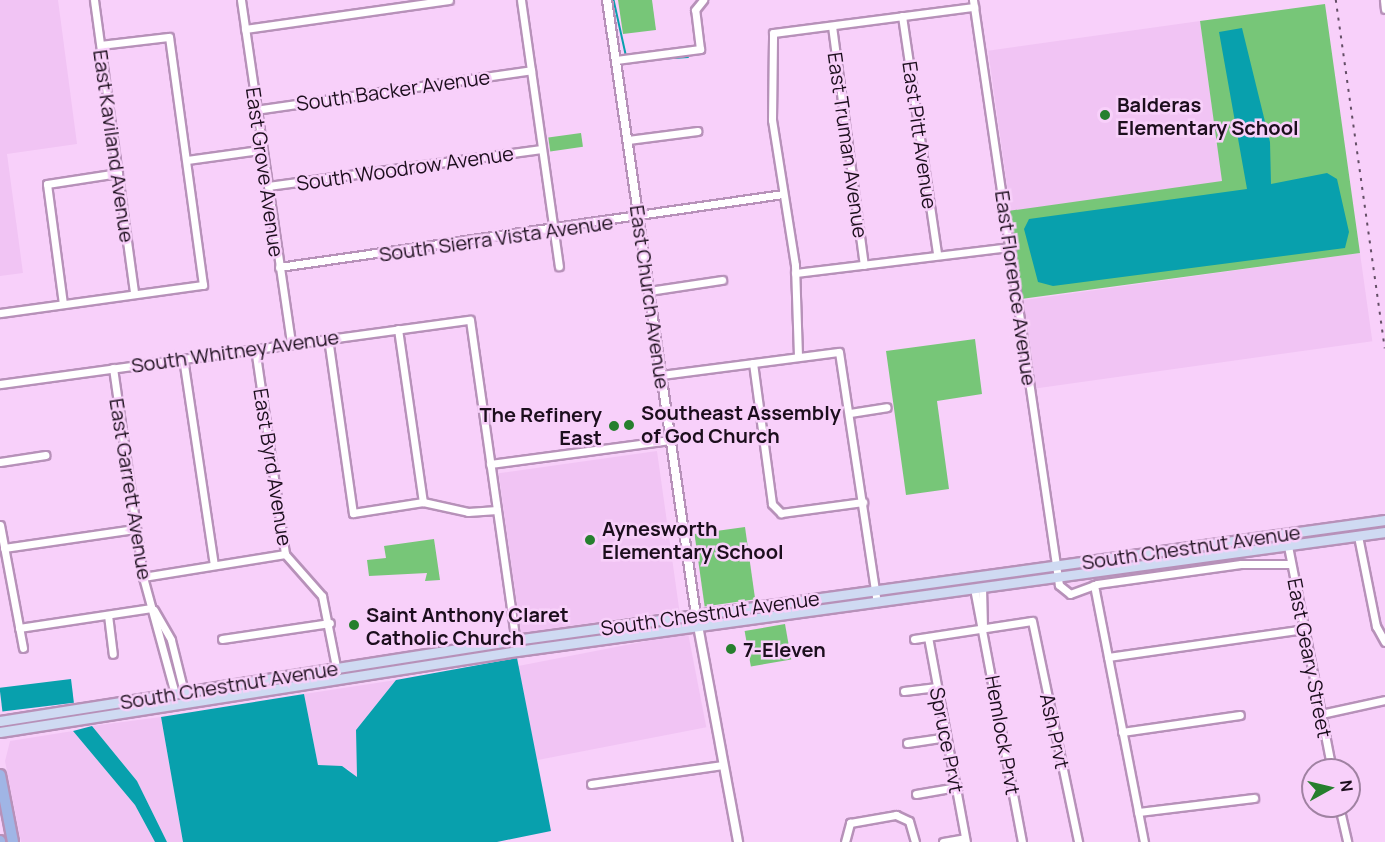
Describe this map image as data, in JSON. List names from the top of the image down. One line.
{"streets":{"main road":["South Chestnut Avenue"],"street":["South Backer Avenue","East Pitt Avenue","East Truman Avenue","East Kaviland Avenue","South Woodrow Avenue","East Grove Avenue","South Sierra Vista Avenue","East Florence Avenue","East Church Avenue","South Whitney Avenue","East Byrd Avenue","East Garrett Avenue","East Geary Street","Ash Prvt","Hemlock Prvt","Spruce Prvt"]},"crossings":[["South Backer Avenue","East Grove Avenue"],["South Woodrow Avenue","East Grove Avenue"],["East Grove Avenue","South Sierra Vista Avenue"],["East Grove Avenue","South Whitney Avenue"],["South Sierra Vista Avenue","East Church Avenue"],["East Florence Avenue","South Chestnut Avenue"],["East Church Avenue","South Chestnut Avenue"],["South Whitney Avenue","East Byrd Avenue"],["South Whitney Avenue","East Garrett Avenue"],["East Byrd Avenue","South Chestnut Avenue"],["East Garrett Avenue","South Chestnut Avenue"],["South Chestnut Avenue","East Geary Street"],["South Chestnut Avenue","Hemlock Prvt"],["Ash Prvt","Hemlock Prvt"]],"places":["Balderas Elementary School","Southeast Assembly of God Church","The Refinery East","Aynesworth Elementary School","Saint Anthony Claret Catholic Church","7-Eleven"],"north":"right"}
